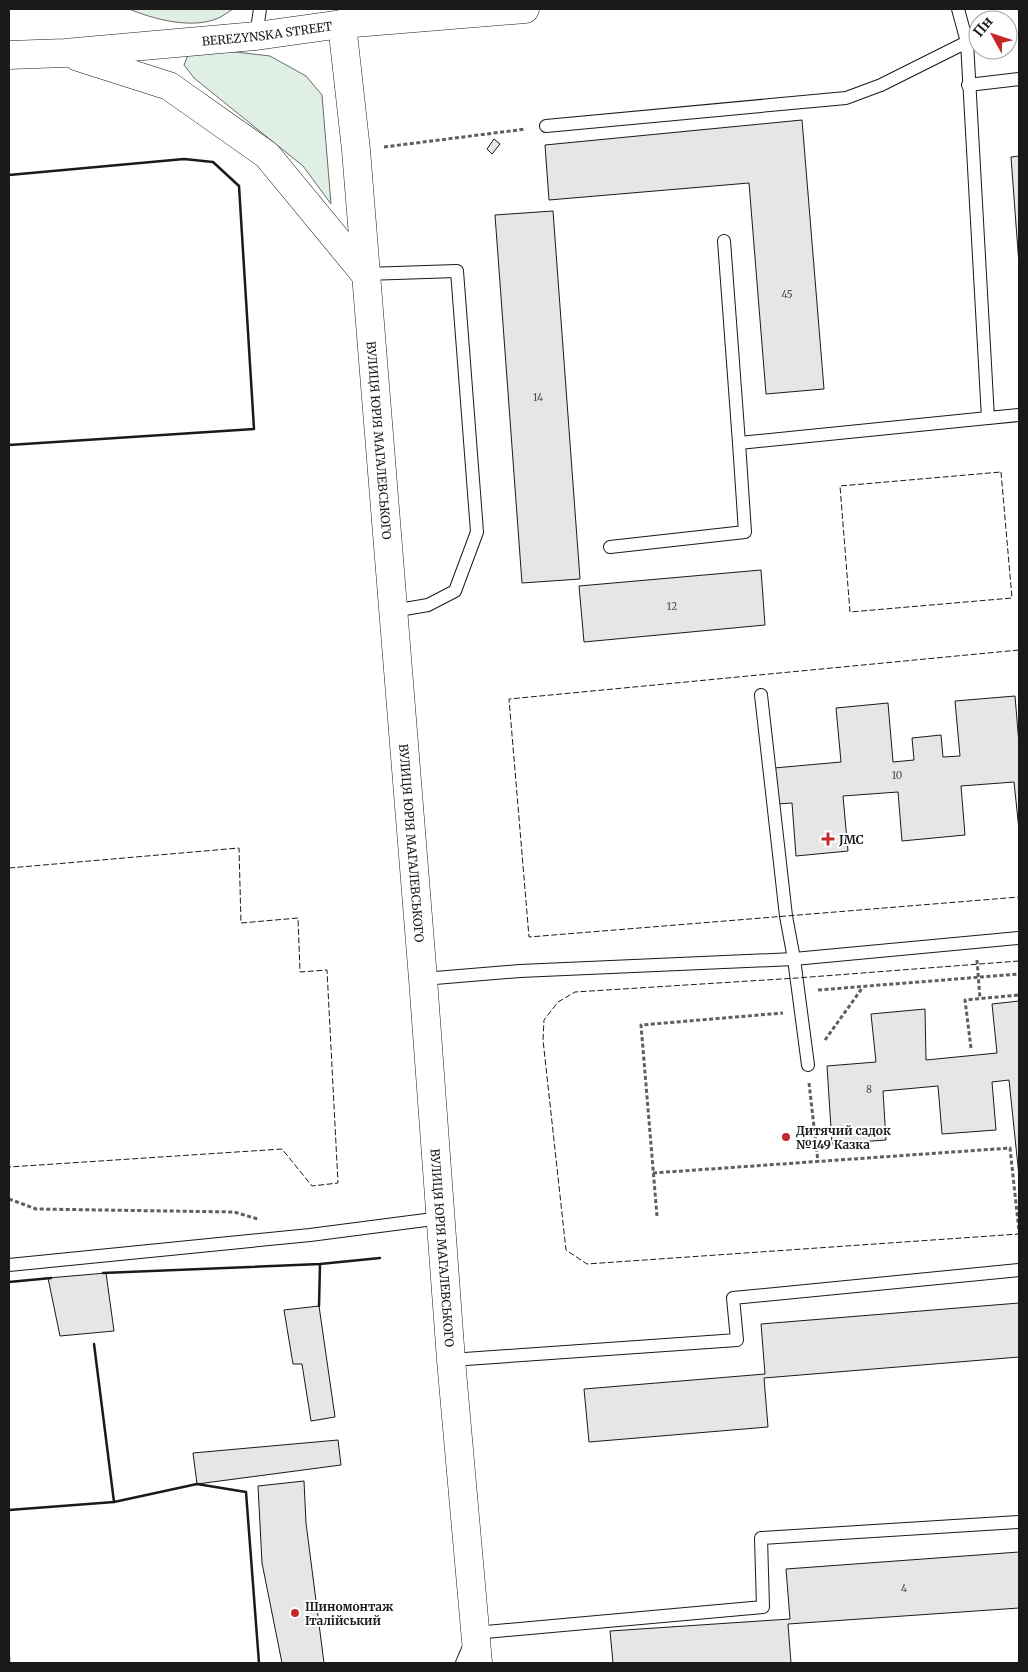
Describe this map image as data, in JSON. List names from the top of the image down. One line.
{"streets":{"street":["BEREZYNSKA STREET","ВУЛИЦЯ ЮРІЯ МАГАЛЕВСЬКОГО"]},"crossings":[["BEREZYNSKA STREET","ВУЛИЦЯ ЮРІЯ МАГАЛЕВСЬКОГО"]],"places":{"health":["JMC"],"other":["Дитячий садок №149 Казка","Шиномонтаж Італійський"]},"house_numbers":["45","14","12","10","8","4"],"north":"top left"}
